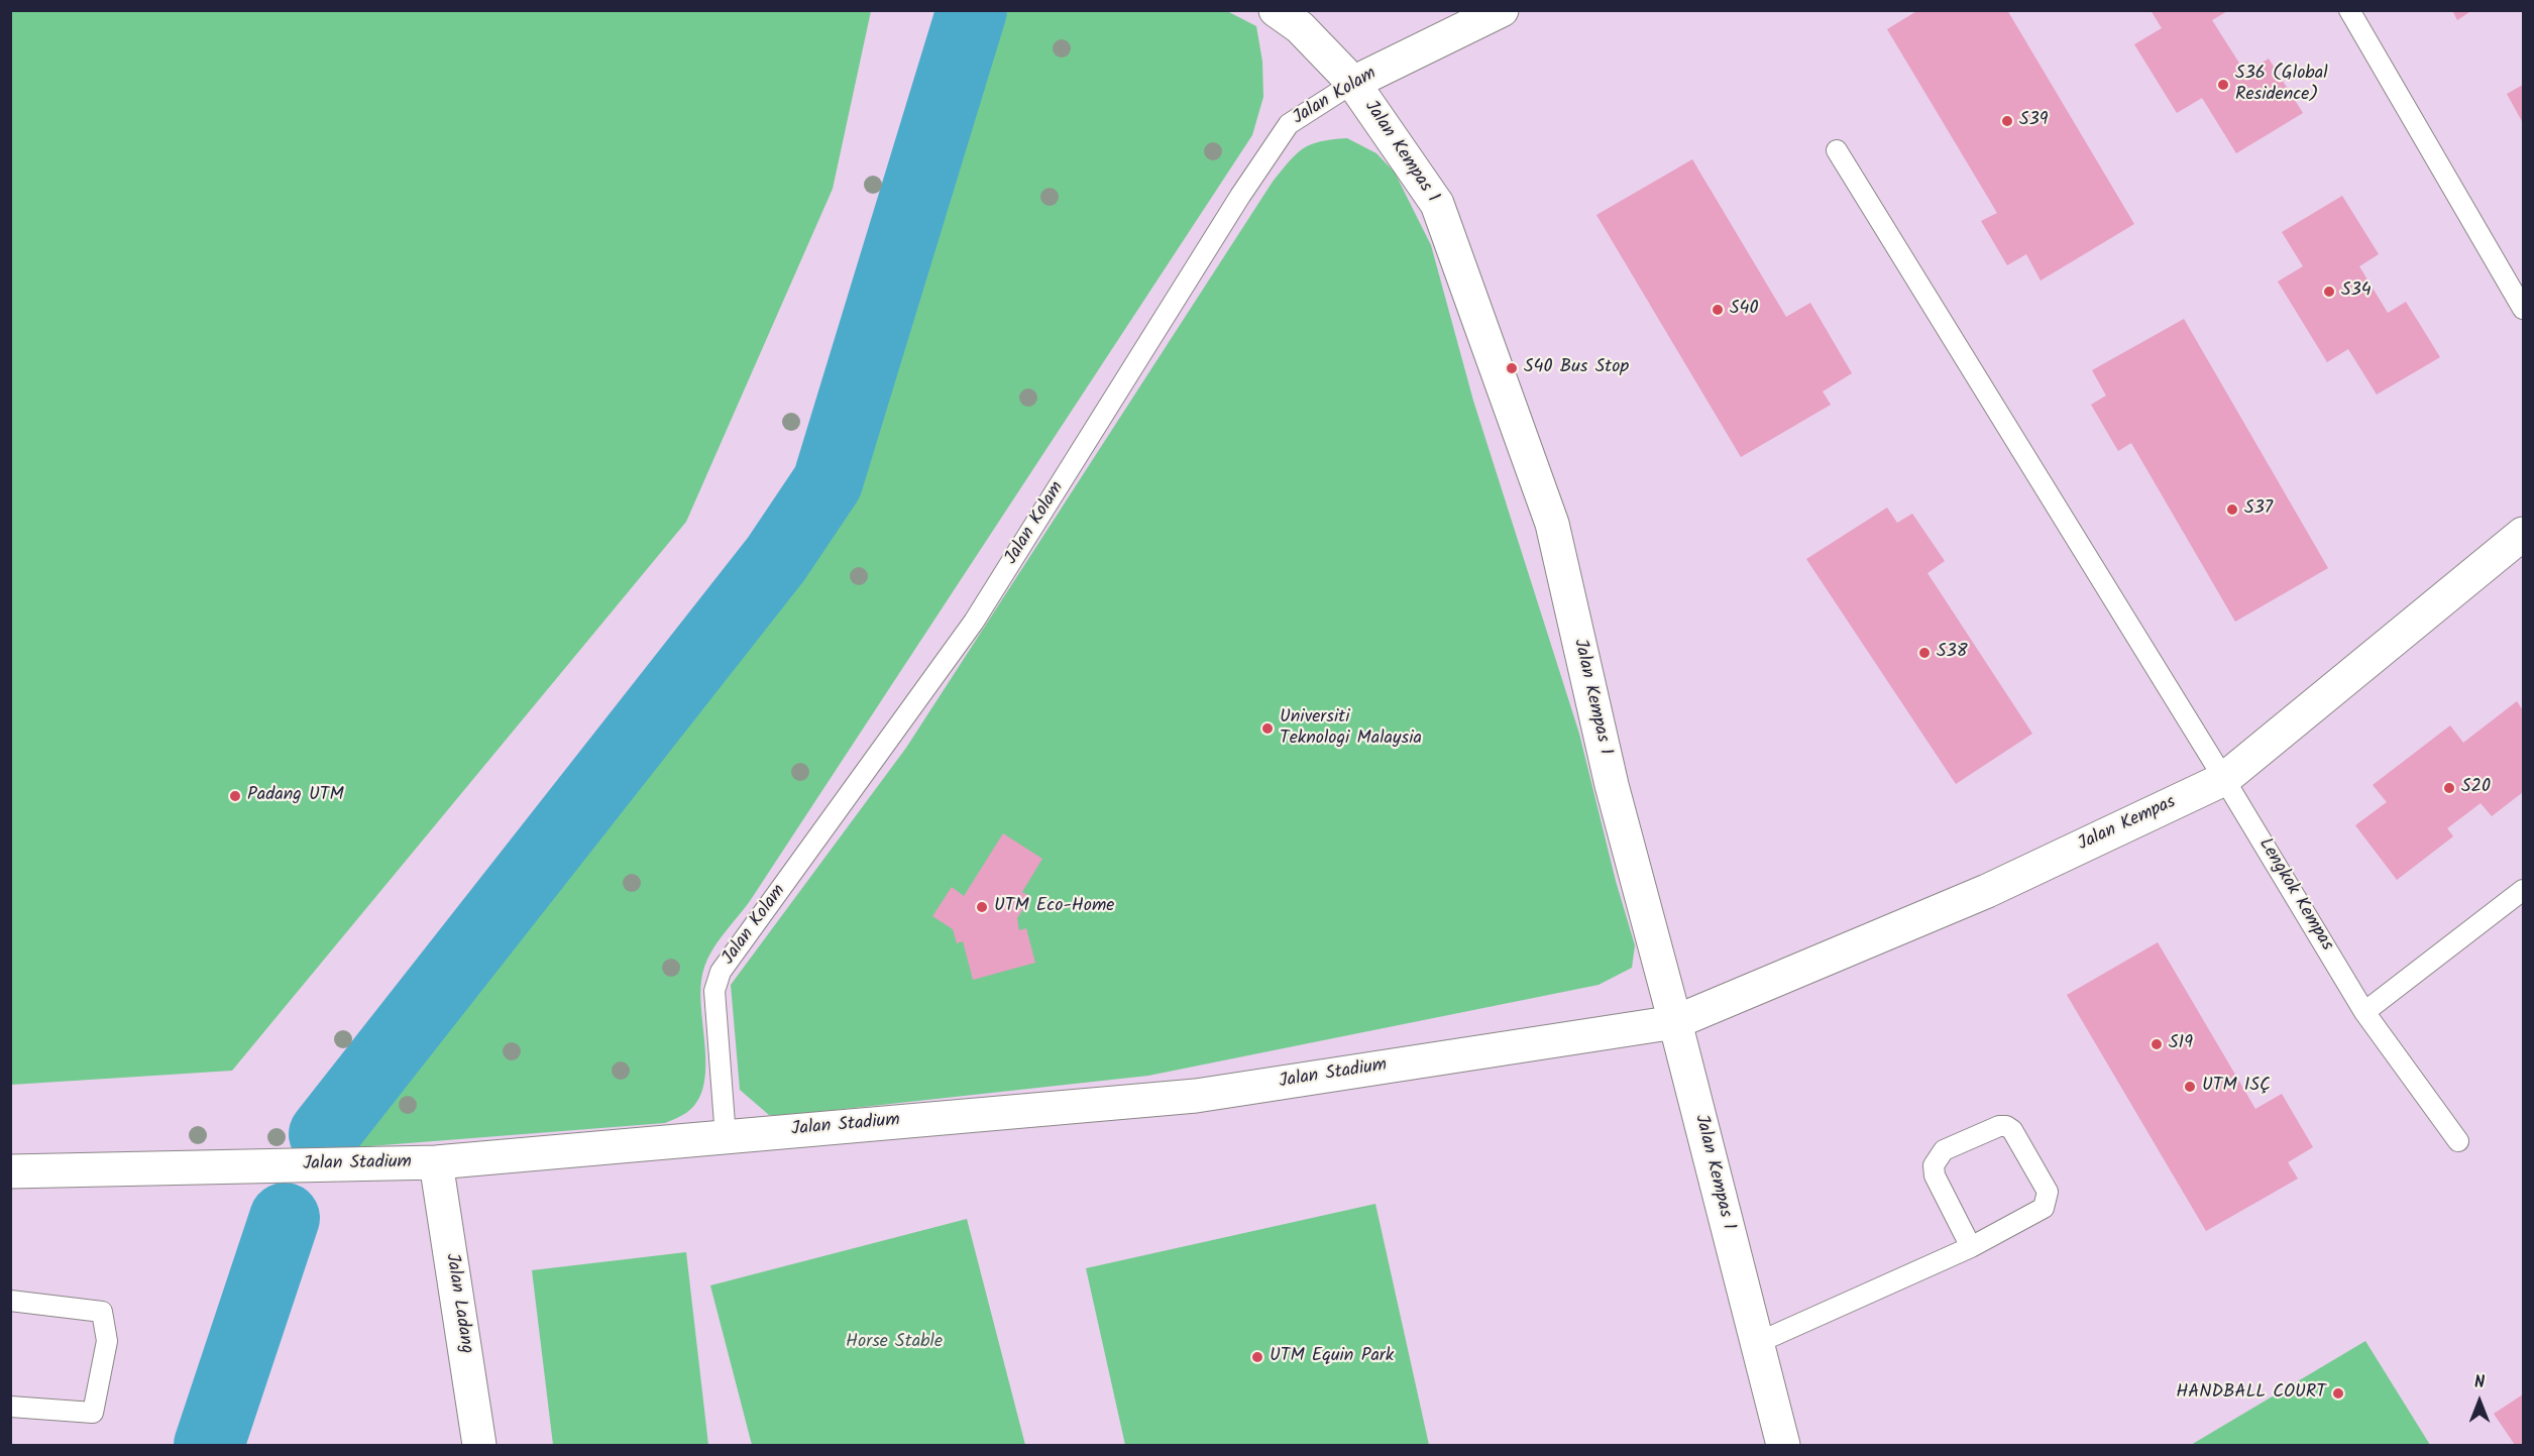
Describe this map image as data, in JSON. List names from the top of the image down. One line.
{"streets":{"street":["Jalan Kolam","Jalan Kempas 1","Jalan Kempas","Jalan Stadium","Jalan Ladang"],"lane":["Lengkok Kempas"]},"crossings":[["Jalan Kolam","Jalan Kempas 1"],["Jalan Kolam","Jalan Stadium"],["Jalan Kempas 1","Jalan Kempas"],["Jalan Kempas 1","Jalan Stadium"],["Jalan Kempas","Lengkok Kempas"],["Jalan Kempas","Jalan Stadium"],["Jalan Stadium","Jalan Ladang"]],"parks":["Horse Stable"],"places":["S36 (Global Residence)","S39","S34","S40","S40 Bus Stop","S37","S38","Universiti Teknologi Malaysia","S20","Padang UTM","UTM Eco-Home","S19","UTM ISÇ","UTM Equin Park","HANDBALL COURT"],"north":"top"}
